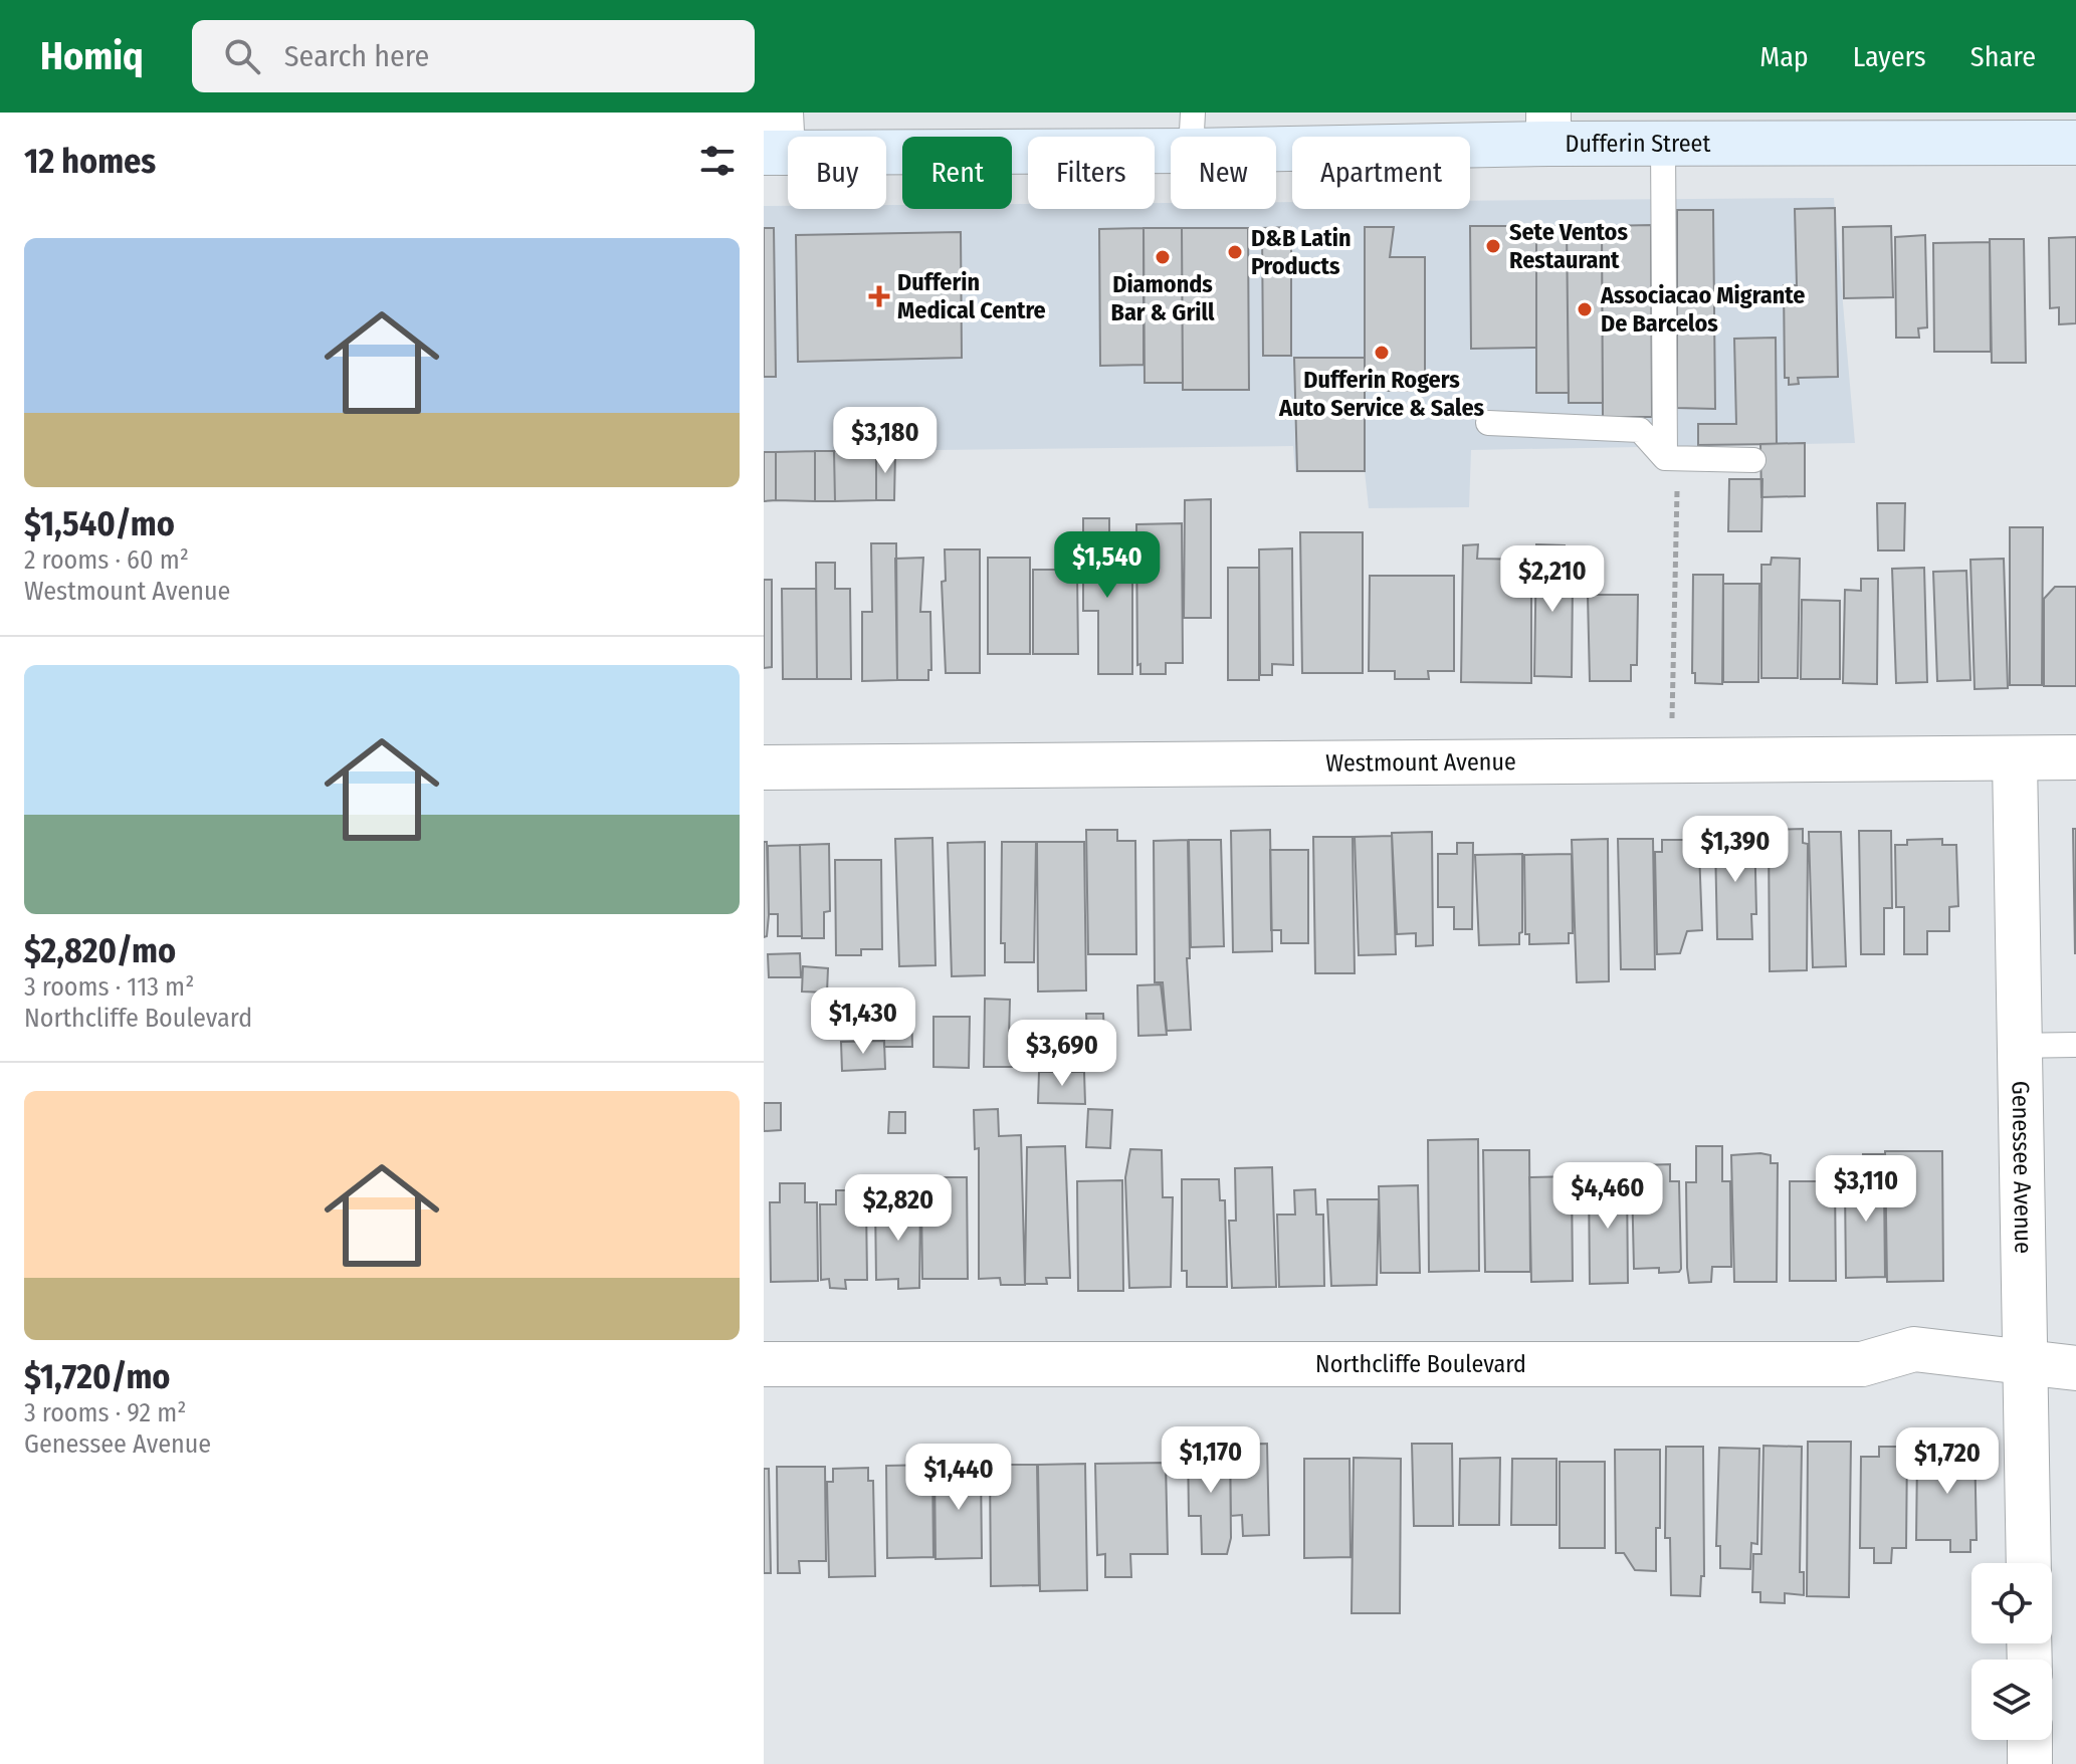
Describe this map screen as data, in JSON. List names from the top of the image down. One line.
{"streets":{"main road":["Dufferin Street"],"street":["Westmount Avenue","Genessee Avenue","Northcliffe Boulevard"]},"crossings":[["Westmount Avenue","Genessee Avenue"],["Genessee Avenue","Northcliffe Boulevard"]],"places":{"other":["Sete Ventos Restaurant","D&B Latin Products","Diamonds Bar & Grill","Associacao Migrante De Barcelos","Dufferin Rogers Auto Service & Sales"],"health":["Dufferin Medical Centre"]},"page":{"header":"Homiq","search":"Search here","nav":["Map","Layers","Share"],"heading":"12 homes","chip":["Buy","Rent","Filters","New","Apartment"],"list":[{"name":"$1,540/mo","note":"2 rooms · 60 m² · Westmount Avenue"},{"name":"$2,820/mo","note":"3 rooms · 113 m² · Northcliffe Boulevard"},{"name":"$1,720/mo","note":"3 rooms · 92 m² · Genessee Avenue"}],"price":["$3,180","$1,540","$2,210","$1,390","$1,430","$3,690","$3,110","$4,460","$2,820","$1,170","$1,720","$1,440"]}}
